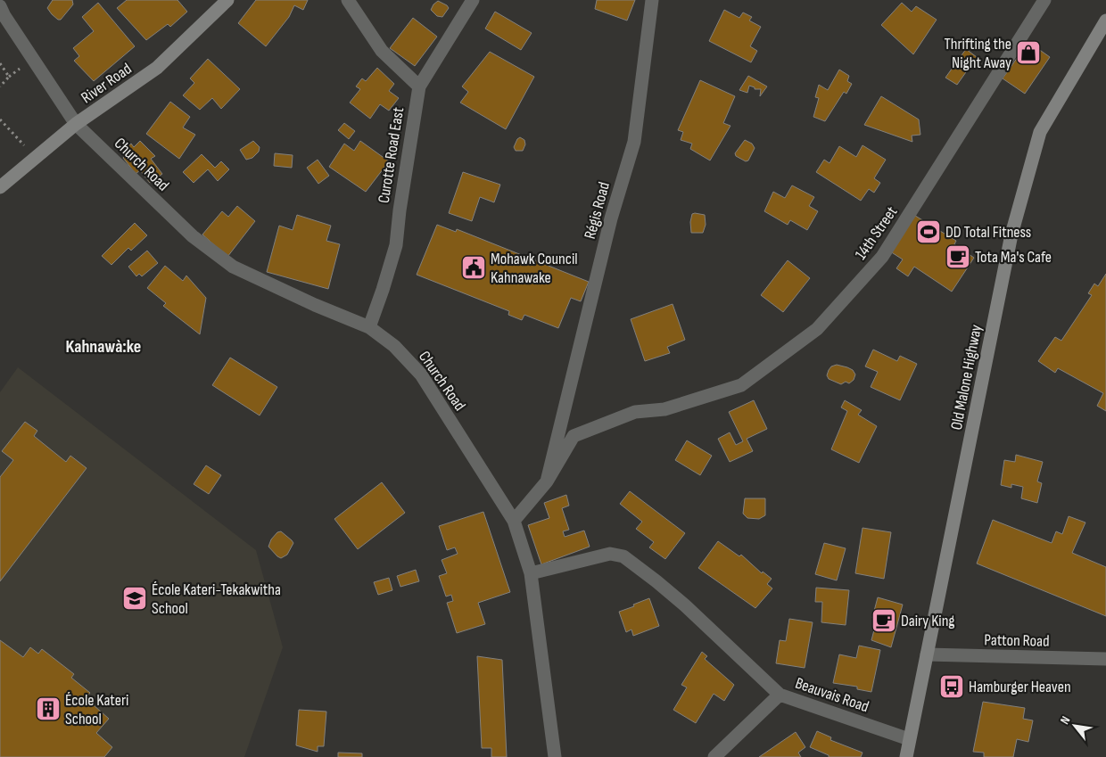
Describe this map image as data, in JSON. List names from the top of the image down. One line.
{"streets":{"street":["River Road","Curotte Road East","Church Road","Régis Road","14th Street","Old Malone Highway","Patton Road","Beauvais Road"]},"crossings":[["River Road","Church Road"],["Curotte Road East","Church Road"],["Church Road","Régis Road"],["Régis Road","14th Street"],["Old Malone Highway","Patton Road"],["Old Malone Highway","Beauvais Road"]],"districts":["Kahnawà:ke"],"places":{"shop":["Thrifting the Night Away"],"sports":["DD Total Fitness"],"cafe":["Tota Ma's Cafe","Dairy King"],"public building":["Mohawk Council Kahnawake"],"school or university":["École Kateri-Tekakwitha School"],"bus stop":["Hamburger Heaven"],"building":["École Kateri School"]},"north":"top left"}
